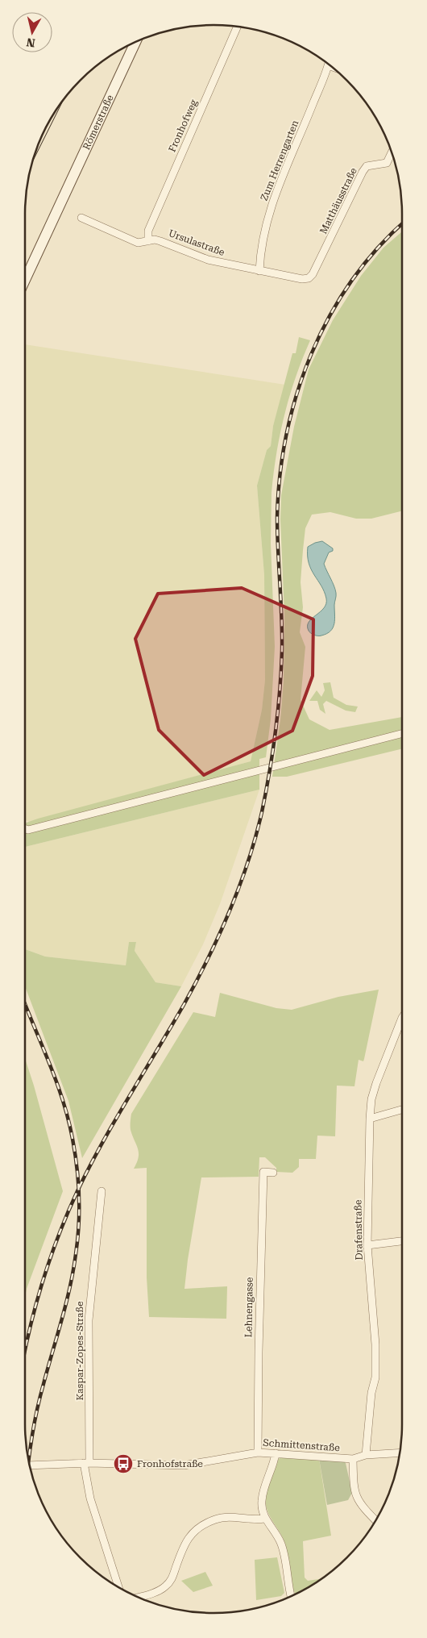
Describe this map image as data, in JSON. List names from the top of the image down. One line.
{"streets":{"main road":["Römerstraße"],"street":["Fronhofweg","Zum Herrengarten","Matthäusstraße","Ursulastraße","Drafenstraße","Lehnengasse","Kaspar-Zopes-Straße","Schmittenstraße"]},"crossings":[["Fronhofweg","Ursulastraße"],["Zum Herrengarten","Ursulastraße"],["Matthäusstraße","Ursulastraße"],["Drafenstraße","Schmittenstraße"],["Lehnengasse","Schmittenstraße"],["Kaspar-Zopes-Straße","Schmittenstraße"]],"places":{"bus stop":["Fronhofstraße"]},"north":"bottom"}
